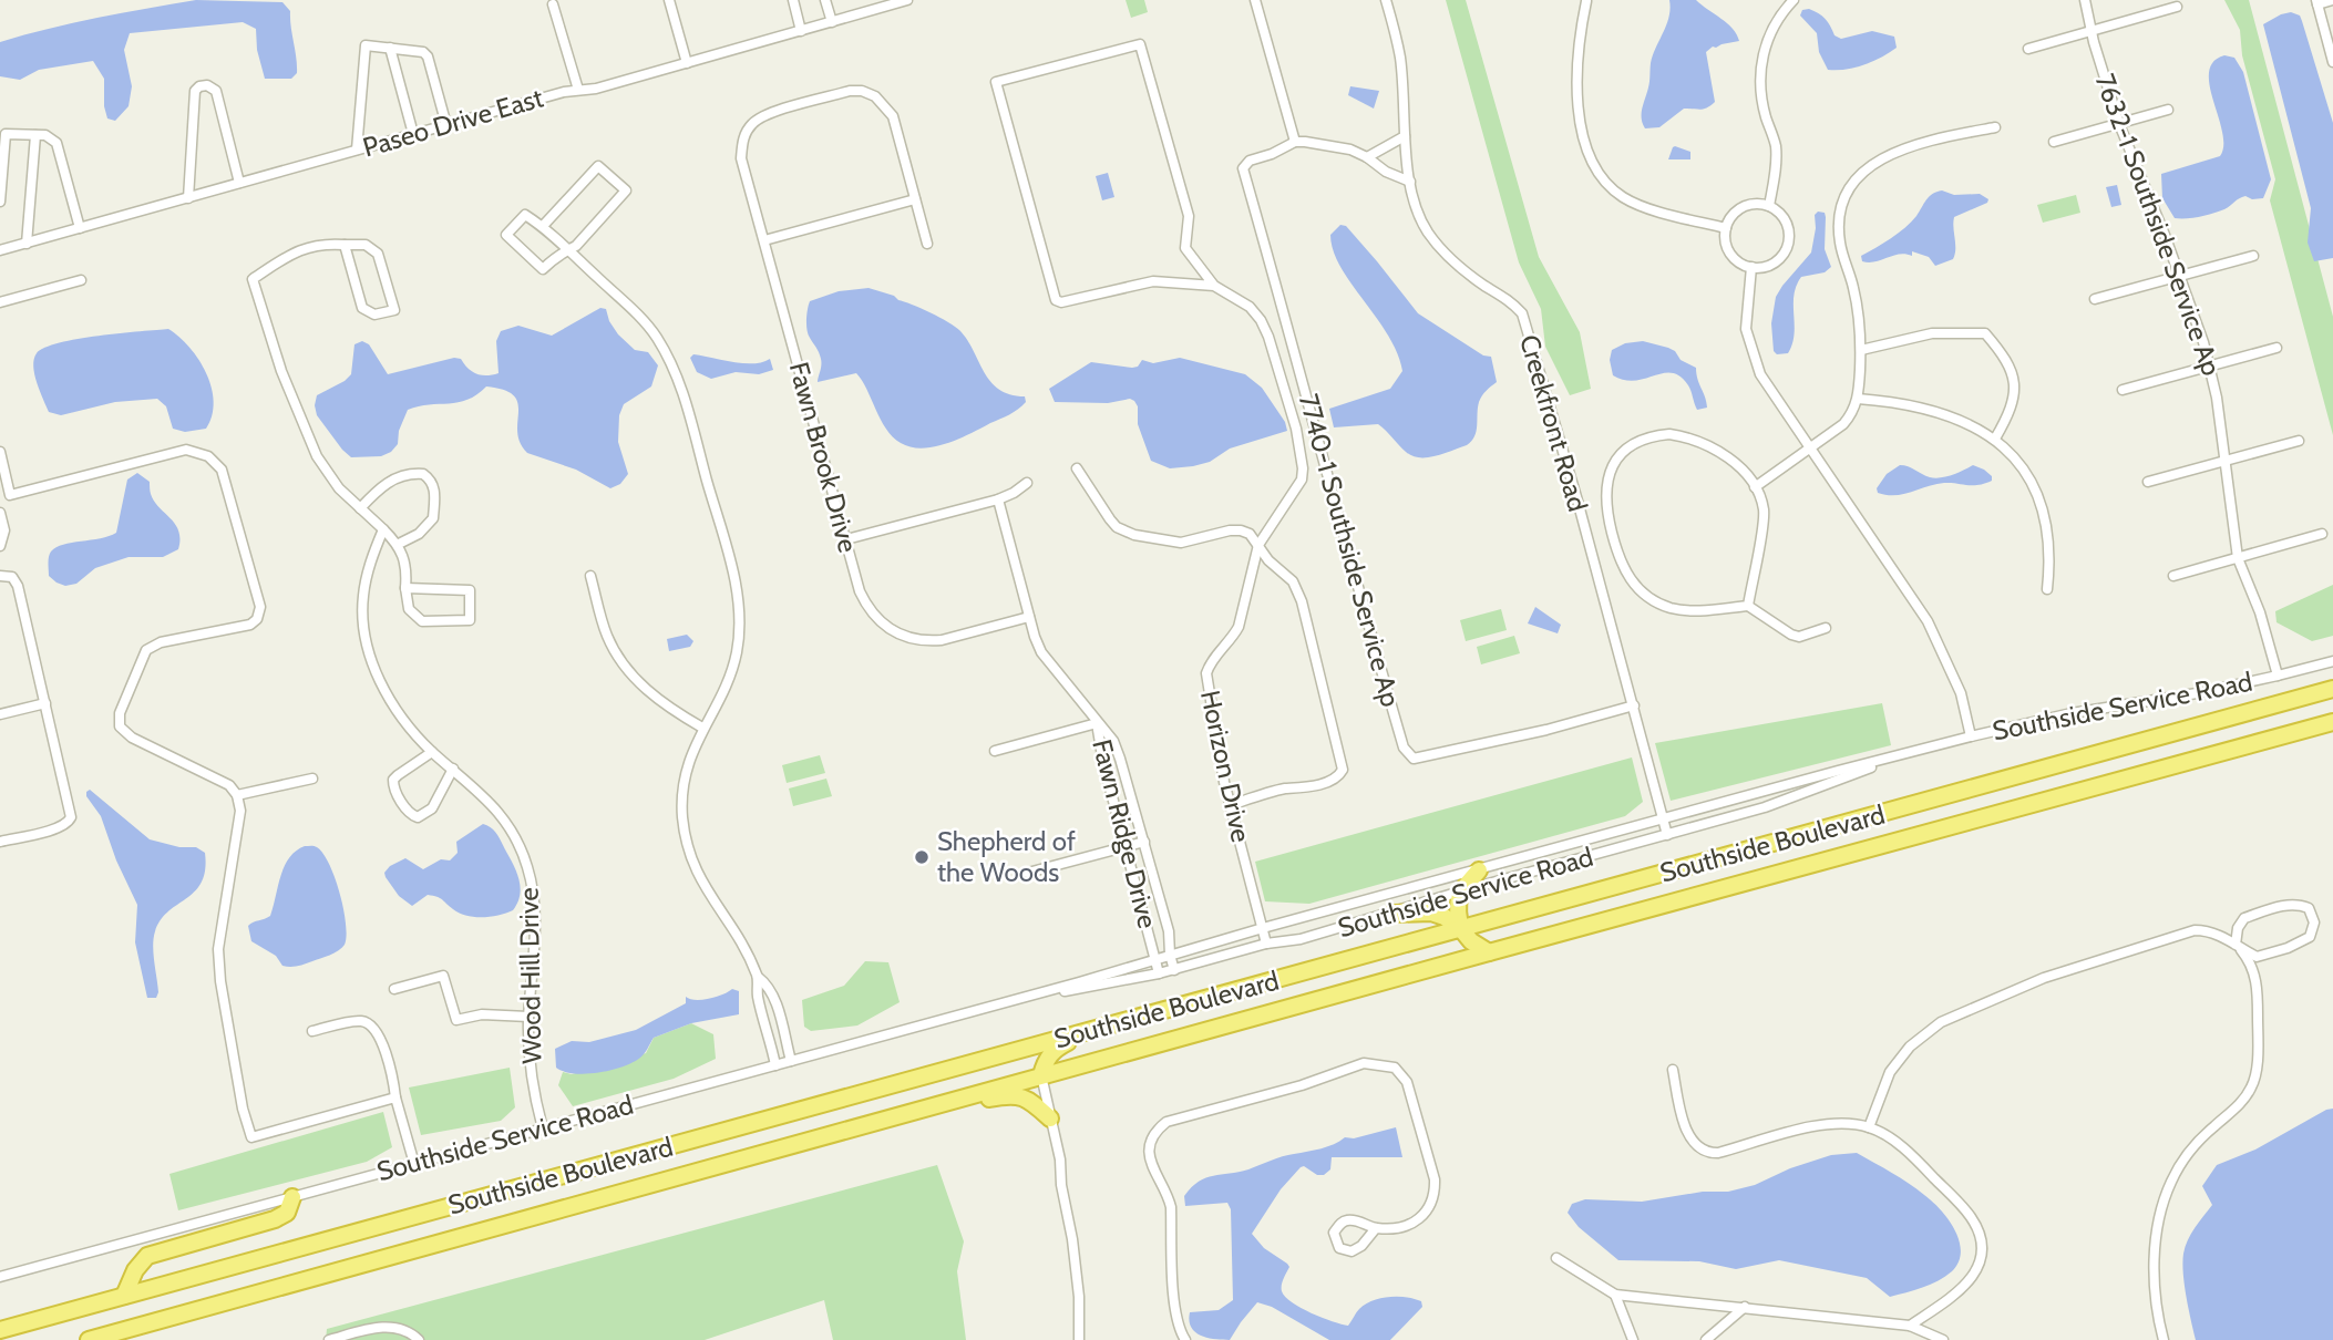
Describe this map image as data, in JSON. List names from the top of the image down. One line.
{"streets":{"highway":["Southside Boulevard"],"street":["Paseo Drive East","7632-1 Southside Service Ap","Creekfront Road","Fawn Brook Drive","7740-1 Southside Service Ap","Southside Service Road","Horizon Drive","Fawn Ridge Drive","Wood Hill Drive"]},"crossings":[["7632-1 Southside Service Ap","Southside Service Road"],["Creekfront Road","7740-1 Southside Service Ap"],["Southside Service Road","Horizon Drive"],["Southside Service Road","Fawn Ridge Drive"],["Southside Service Road","Wood Hill Drive"]],"places":["Shepherd of the Woods"]}
